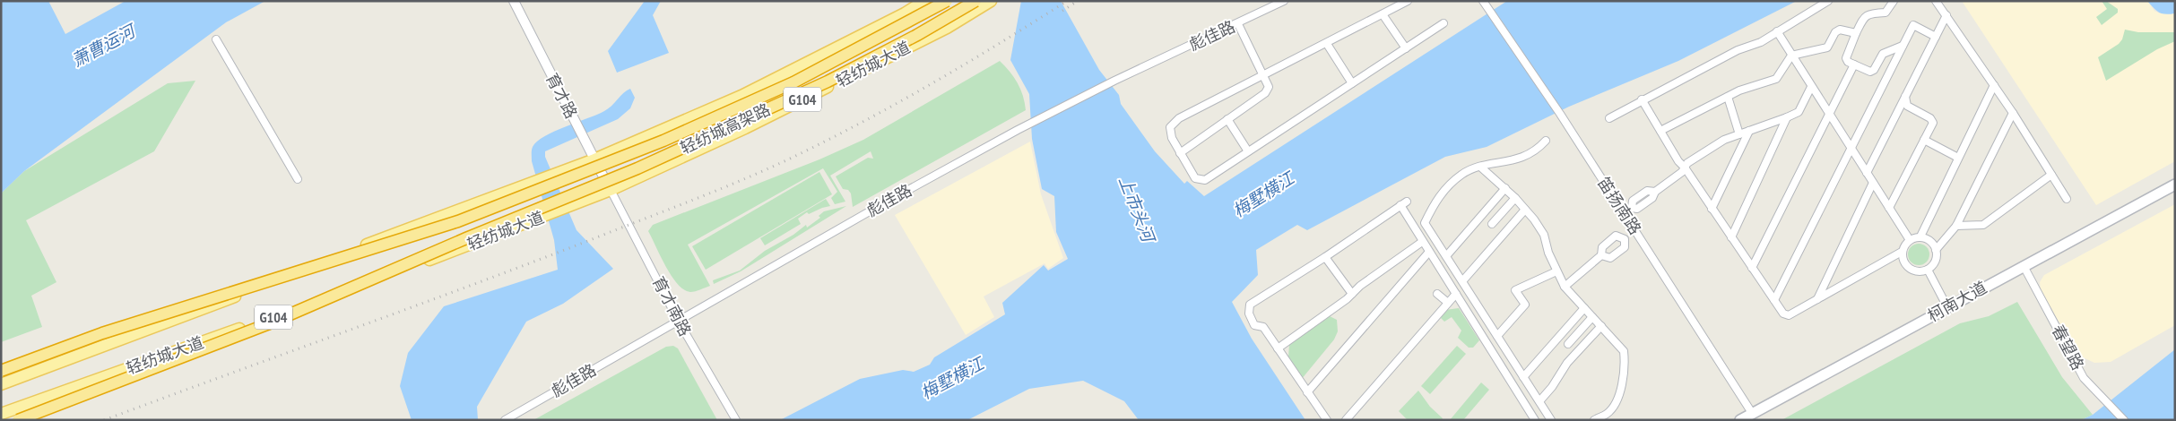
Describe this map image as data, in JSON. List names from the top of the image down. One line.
{"streets":{"highway":["轻纺城高架路"],"main road":["轻纺城大道","G104","柯南大道"],"street":["彪佳路","育才路","笛扬南路","育才南路","春望路"]},"crossings":[["彪佳路","育才南路"],["轻纺城大道","育才路"],["轻纺城大道","育才南路"],["育才路","育才南路"],["笛扬南路","柯南大道"],["柯南大道","春望路"]],"water":["萧曹运河","梅墅横江","上市头河"]}
